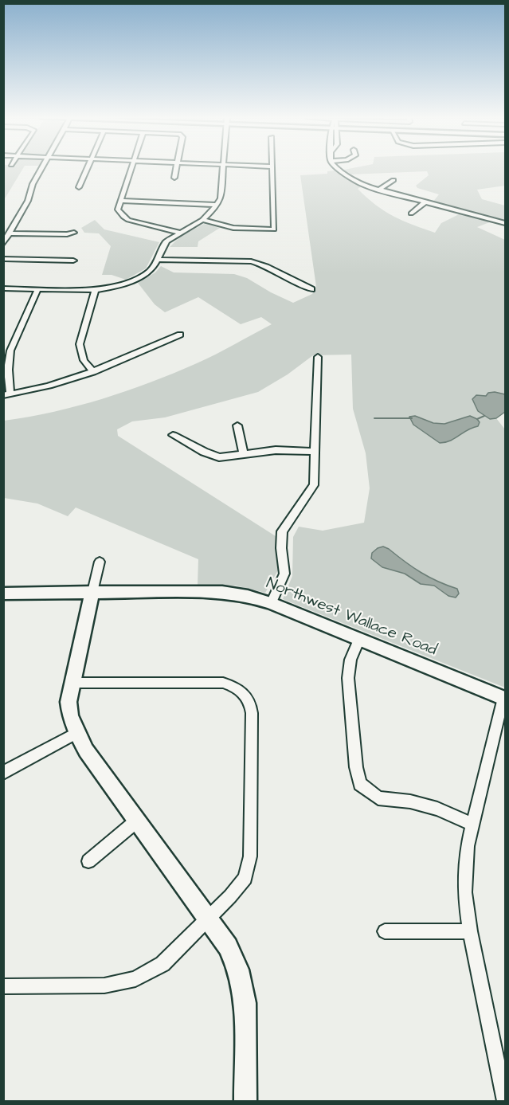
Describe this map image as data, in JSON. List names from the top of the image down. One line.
{"streets":{"main road":["Northwest Wallace Road"]}}
